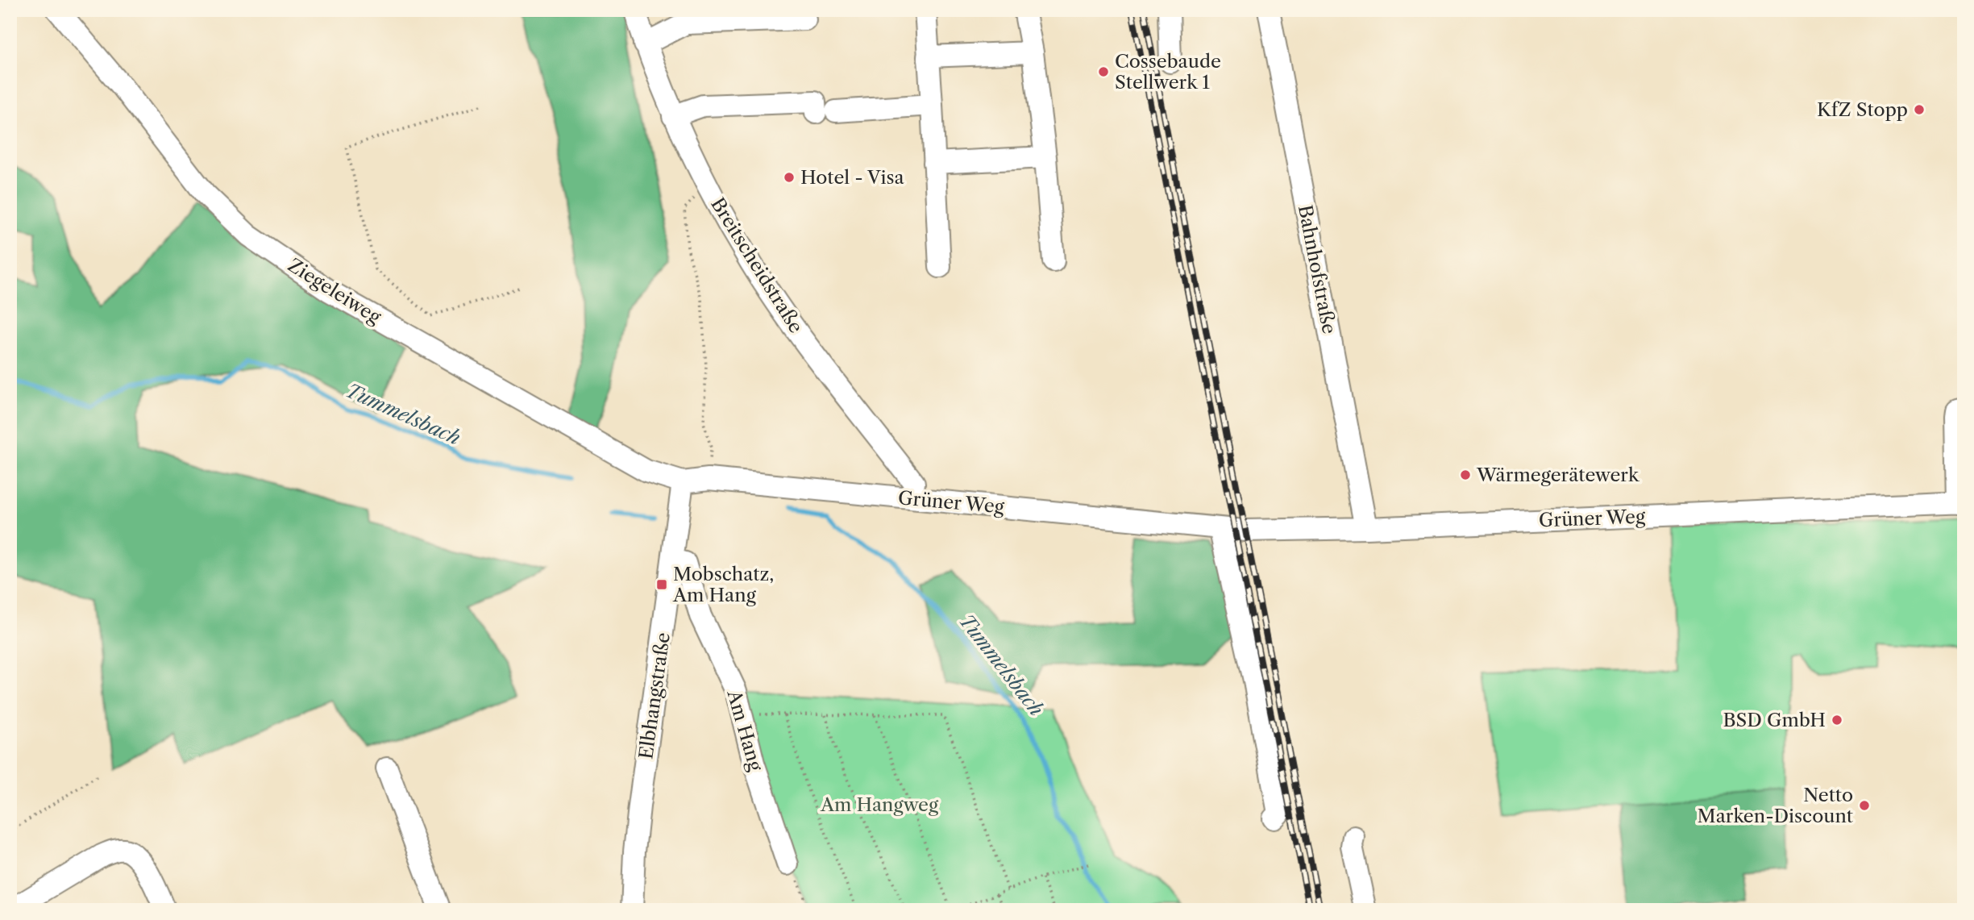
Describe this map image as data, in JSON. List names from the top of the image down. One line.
{"streets":{"street":["Breitscheidstraße","Bahnhofstraße","Ziegeleiweg","Grüner Weg","Elbhangstraße","Am Hang"]},"crossings":[["Breitscheidstraße","Grüner Weg"],["Bahnhofstraße","Grüner Weg"],["Ziegeleiweg","Grüner Weg"],["Ziegeleiweg","Elbhangstraße"],["Grüner Weg","Elbhangstraße"],["Elbhangstraße","Am Hang"]],"water":["Tummelsbach"],"parks":["Am Hangweg"],"places":{"other":["Cossebaude Stellwerk 1","KfZ Stopp","Hotel - Visa","Wärmegerätewerk","BSD GmbH","Netto Marken-Discount"],"transit":["Mobschatz, Am Hang"]}}
